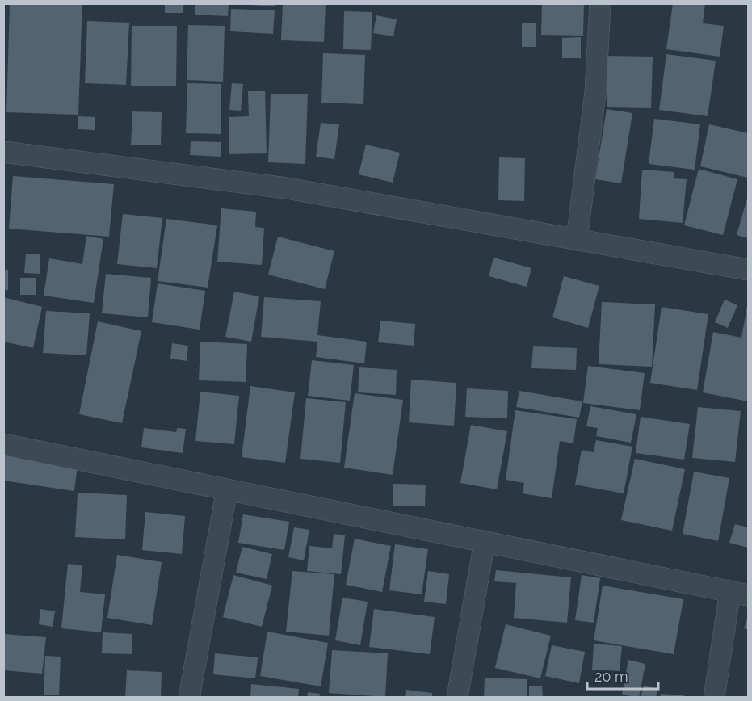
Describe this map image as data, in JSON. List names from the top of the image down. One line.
{"scale_bar":"20 m"}
